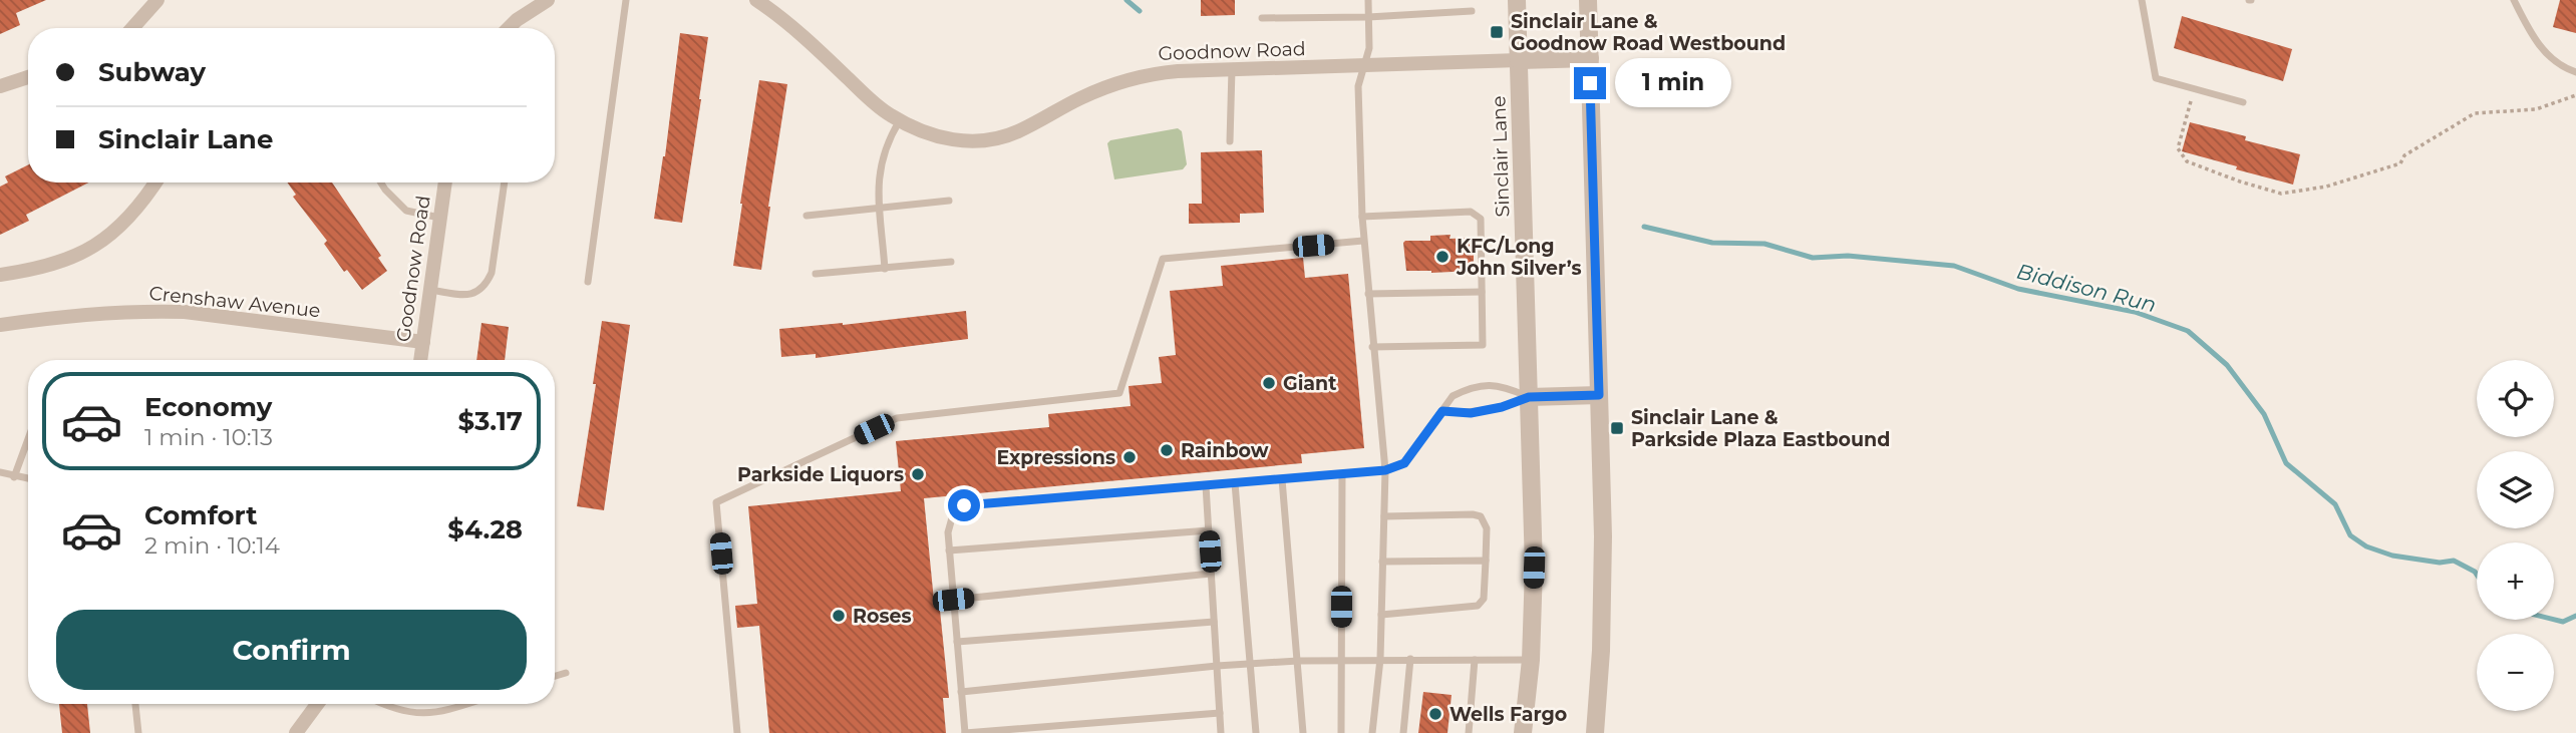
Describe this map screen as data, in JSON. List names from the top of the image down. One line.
{"streets":{"street":["Goodnow Road","Sinclair Lane","Crenshaw Avenue"]},"crossings":[["Goodnow Road","Sinclair Lane"],["Goodnow Road","Crenshaw Avenue"]],"water":["Biddison Run"],"places":{"transit":["Sinclair Lane & Goodnow Road Westbound","Sinclair Lane & Parkside Plaza Eastbound"],"other":["KFC/Long John Silver’s","Giant","Rainbow","Expressions","Parkside Liquors","Roses","Wells Fargo"]},"page":{"banner":["Subway","Sinclair Lane"],"bubble":"1 min","map_buttons":["+","−"],"list":[{"name":"Economy","note":"1 min · 10:13","value":"$3.17"},{"name":"Comfort","note":"2 min · 10:14","value":"$4.28"}],"buttons":"Confirm"}}
